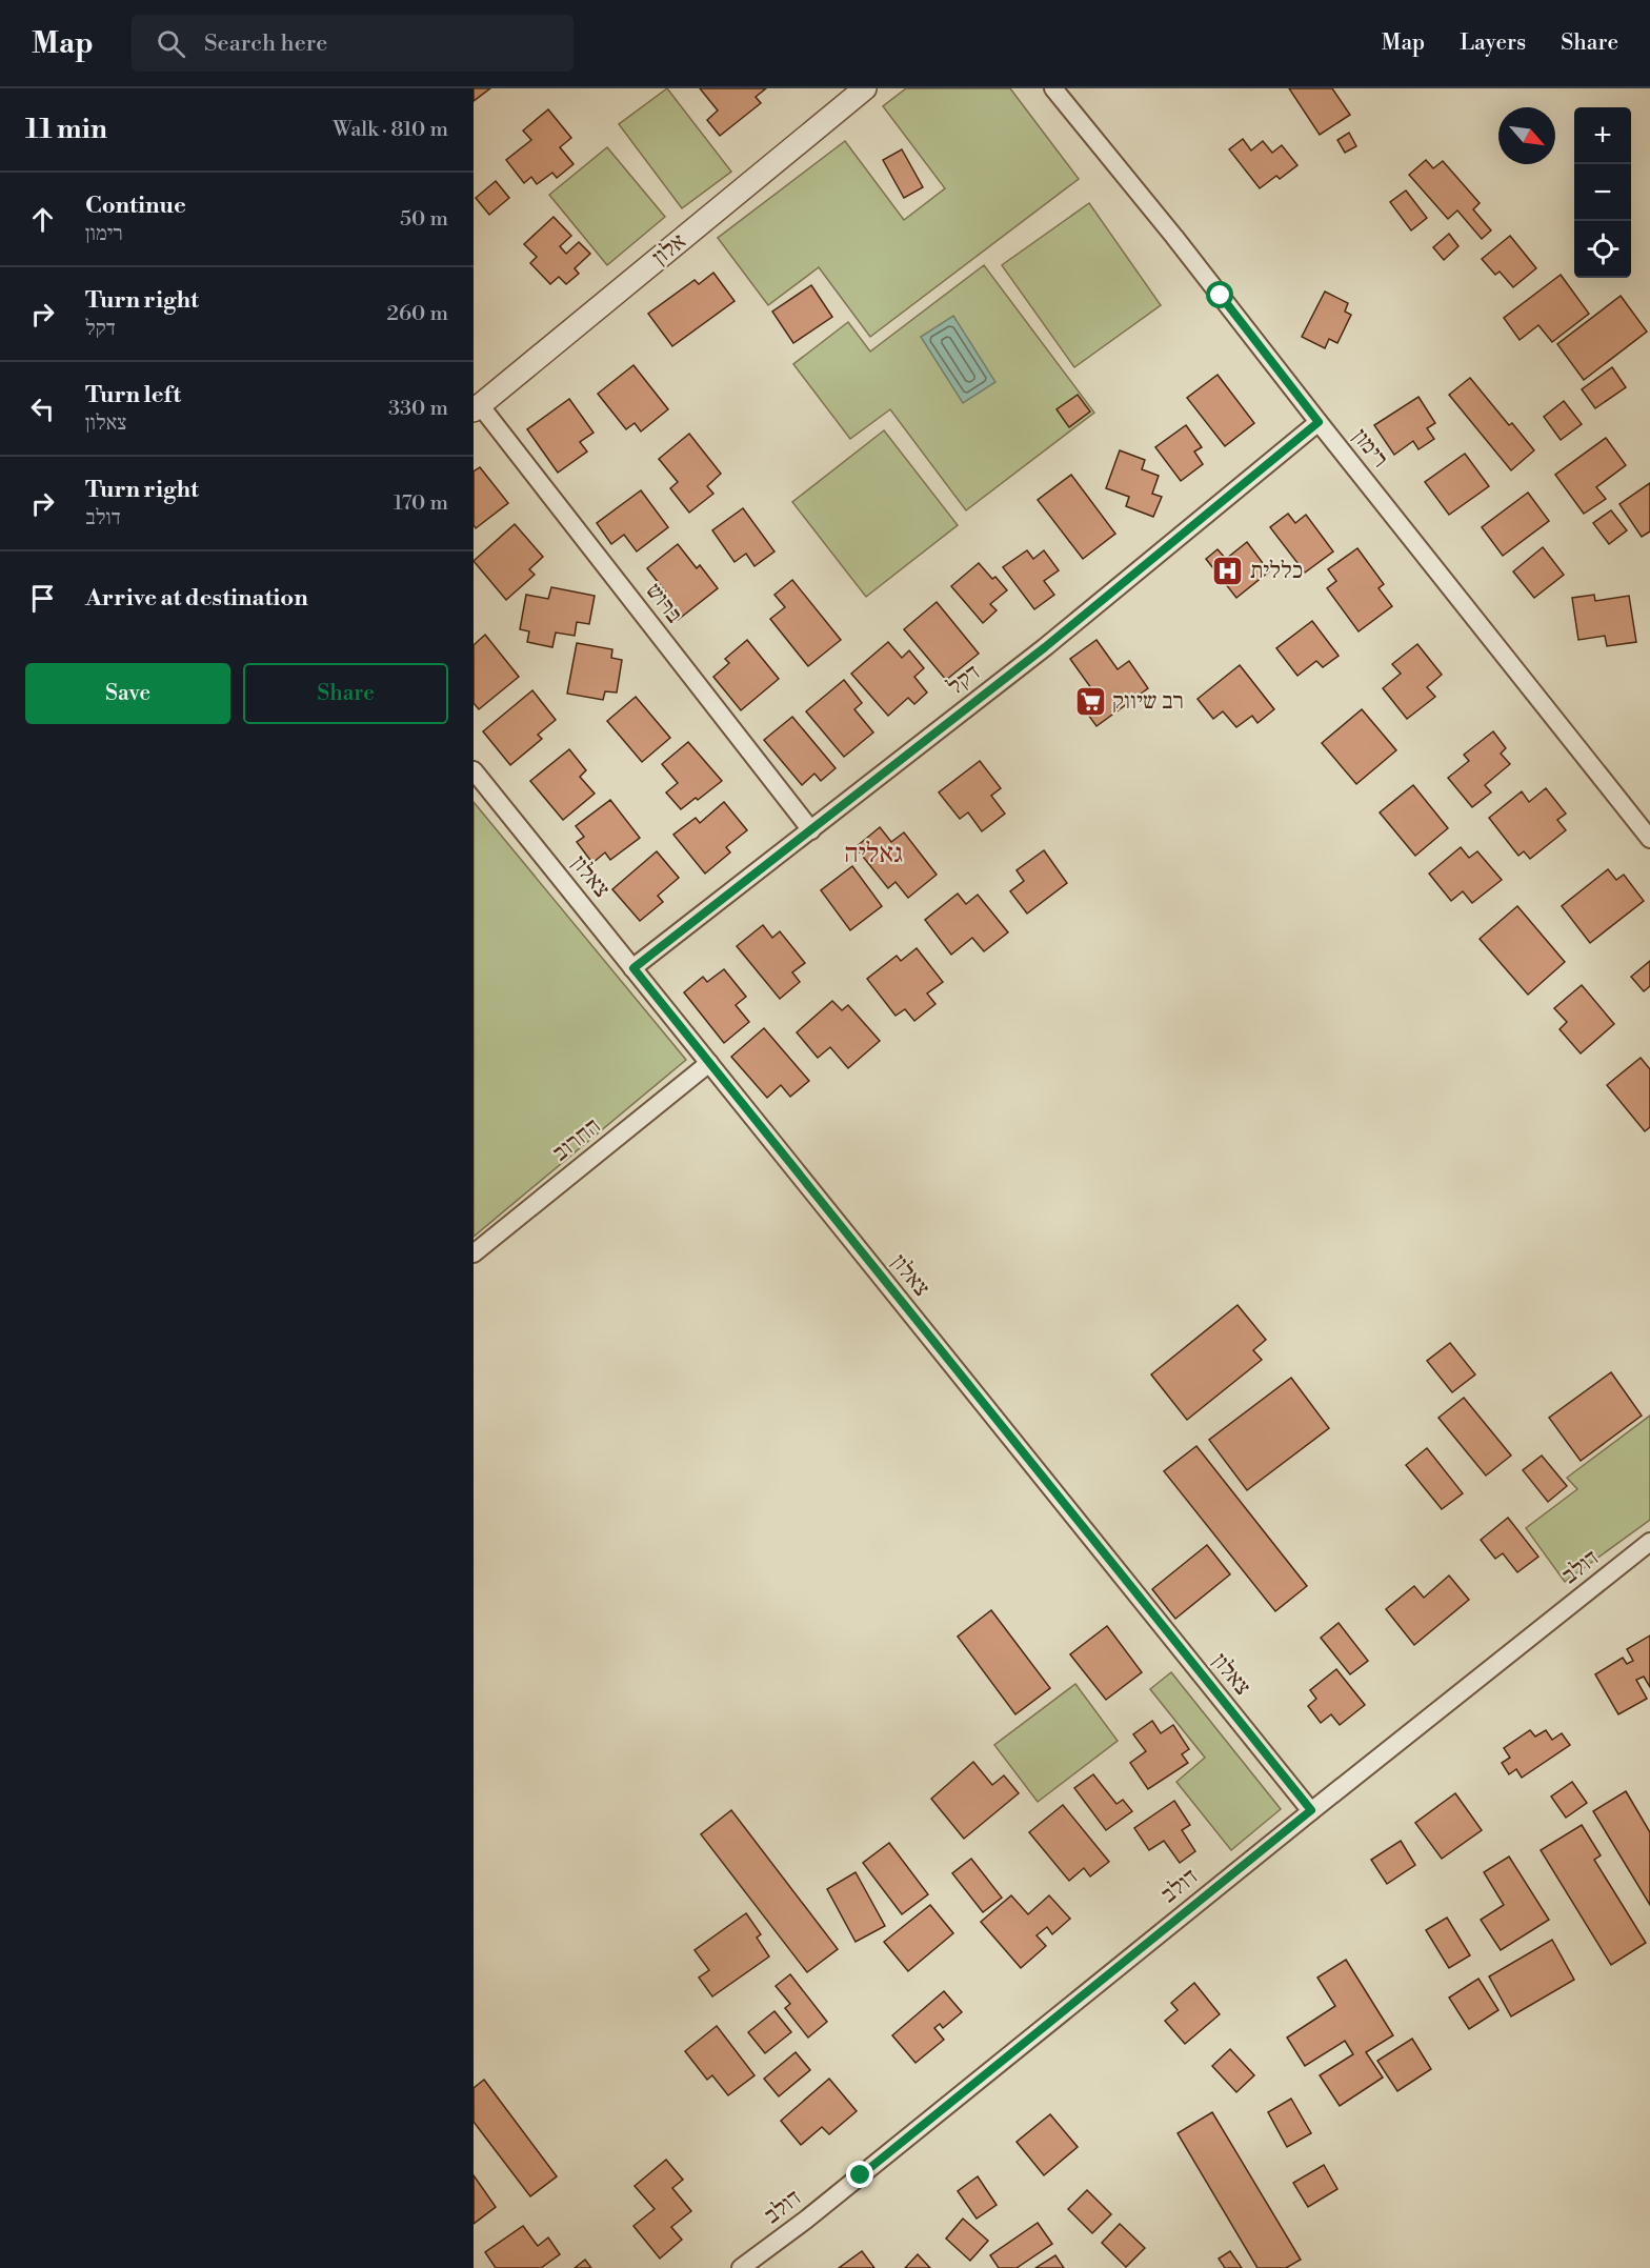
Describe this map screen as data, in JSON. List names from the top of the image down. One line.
{"streets":{"street":["אלון","רימון","ברוש","דקל","צאלון","החרוב","דולב"]},"crossings":[["אלון","ברוש"],["רימון","דקל"],["ברוש","דקל"],["דקל","צאלון"],["צאלון","החרוב"],["צאלון","דולב"]],"districts":["גאליה"],"places":{"hospital":["כללית"],"supermarket":["רב שיווק"]},"north":"bottom right","page":{"header":"Map","search":"Search here","nav":["Map","Layers","Share"],"heading":["11 min","Walk · 810 m"],"map_buttons":["+","−"],"list":[["Continue","רימון","50 m"],["Turn right","דקל","260 m"],["Turn left","צאלון","330 m"],["Turn right","דולב","170 m"],"Arrive at destination"],"buttons":["Save","Share"]}}
